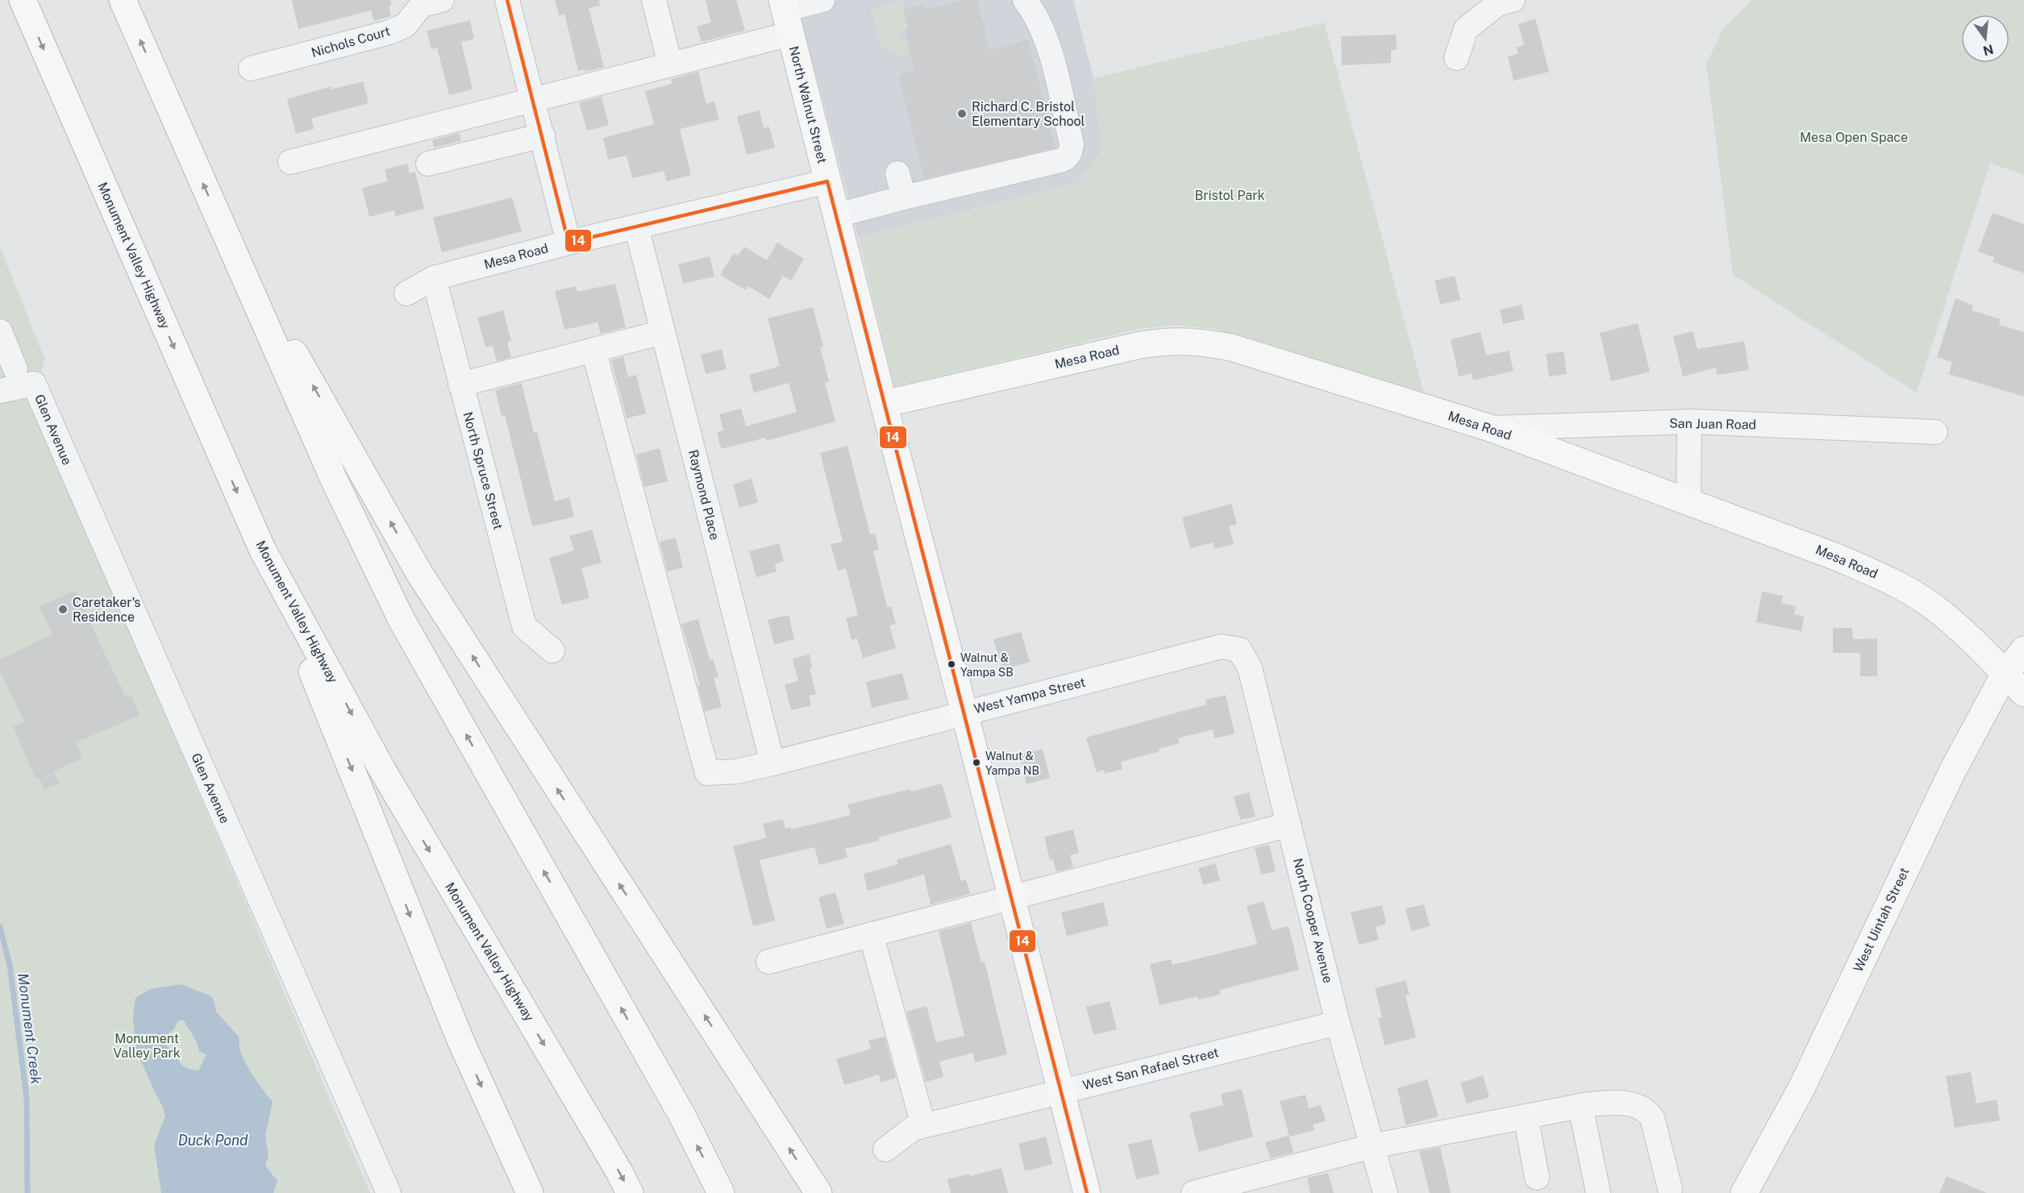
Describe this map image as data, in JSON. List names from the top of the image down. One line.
{"streets":{"main road":["North Walnut Street","Monument Valley Highway","Mesa Road","West Uintah Street"],"street":["Nichols Court","San Juan Road","Glen Avenue","North Spruce Street","Raymond Place","West Yampa Street","North Cooper Avenue","West San Rafael Street"]},"crossings":[["North Walnut Street","Mesa Road"],["North Walnut Street","West Yampa Street"],["North Walnut Street","West San Rafael Street"],["Mesa Road","San Juan Road"],["Mesa Road","North Spruce Street"],["Mesa Road","Raymond Place"],["Mesa Road","West Uintah Street"],["Raymond Place","West Yampa Street"],["West Yampa Street","North Cooper Avenue"],["North Cooper Avenue","West San Rafael Street"]],"water":["Monument Creek","Duck Pond"],"parks":["Mesa Open Space","Bristol Park","Monument Valley Park"],"places":["Richard C. Bristol Elementary School","Caretaker's Residence","Walnut & Yampa SB","Walnut & Yampa NB"],"lines":["transit line 14"],"north":"bottom"}
